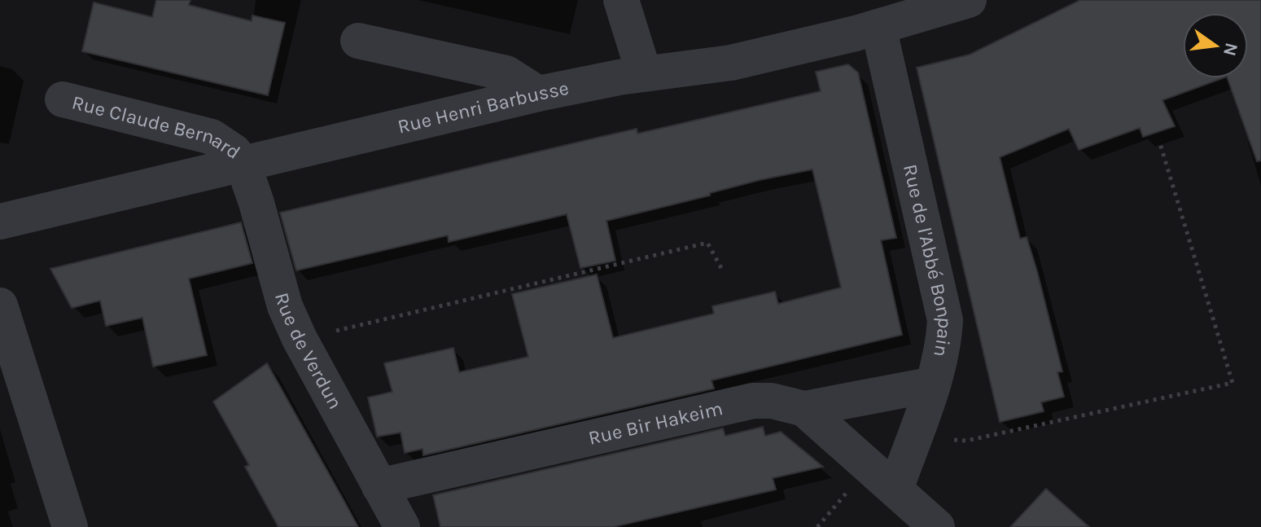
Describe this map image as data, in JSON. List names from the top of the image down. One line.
{"streets":{"street":["Rue Henri Barbusse","Rue Claude Bernard","Rue de l'Abbé Bonpain","Rue de Verdun","Rue Bir Hakeim"]},"crossings":[["Rue Henri Barbusse","Rue Claude Bernard"],["Rue Henri Barbusse","Rue de l'Abbé Bonpain"],["Rue Henri Barbusse","Rue de Verdun"],["Rue Claude Bernard","Rue de Verdun"],["Rue de l'Abbé Bonpain","Rue Bir Hakeim"],["Rue de Verdun","Rue Bir Hakeim"]],"north":"right"}
